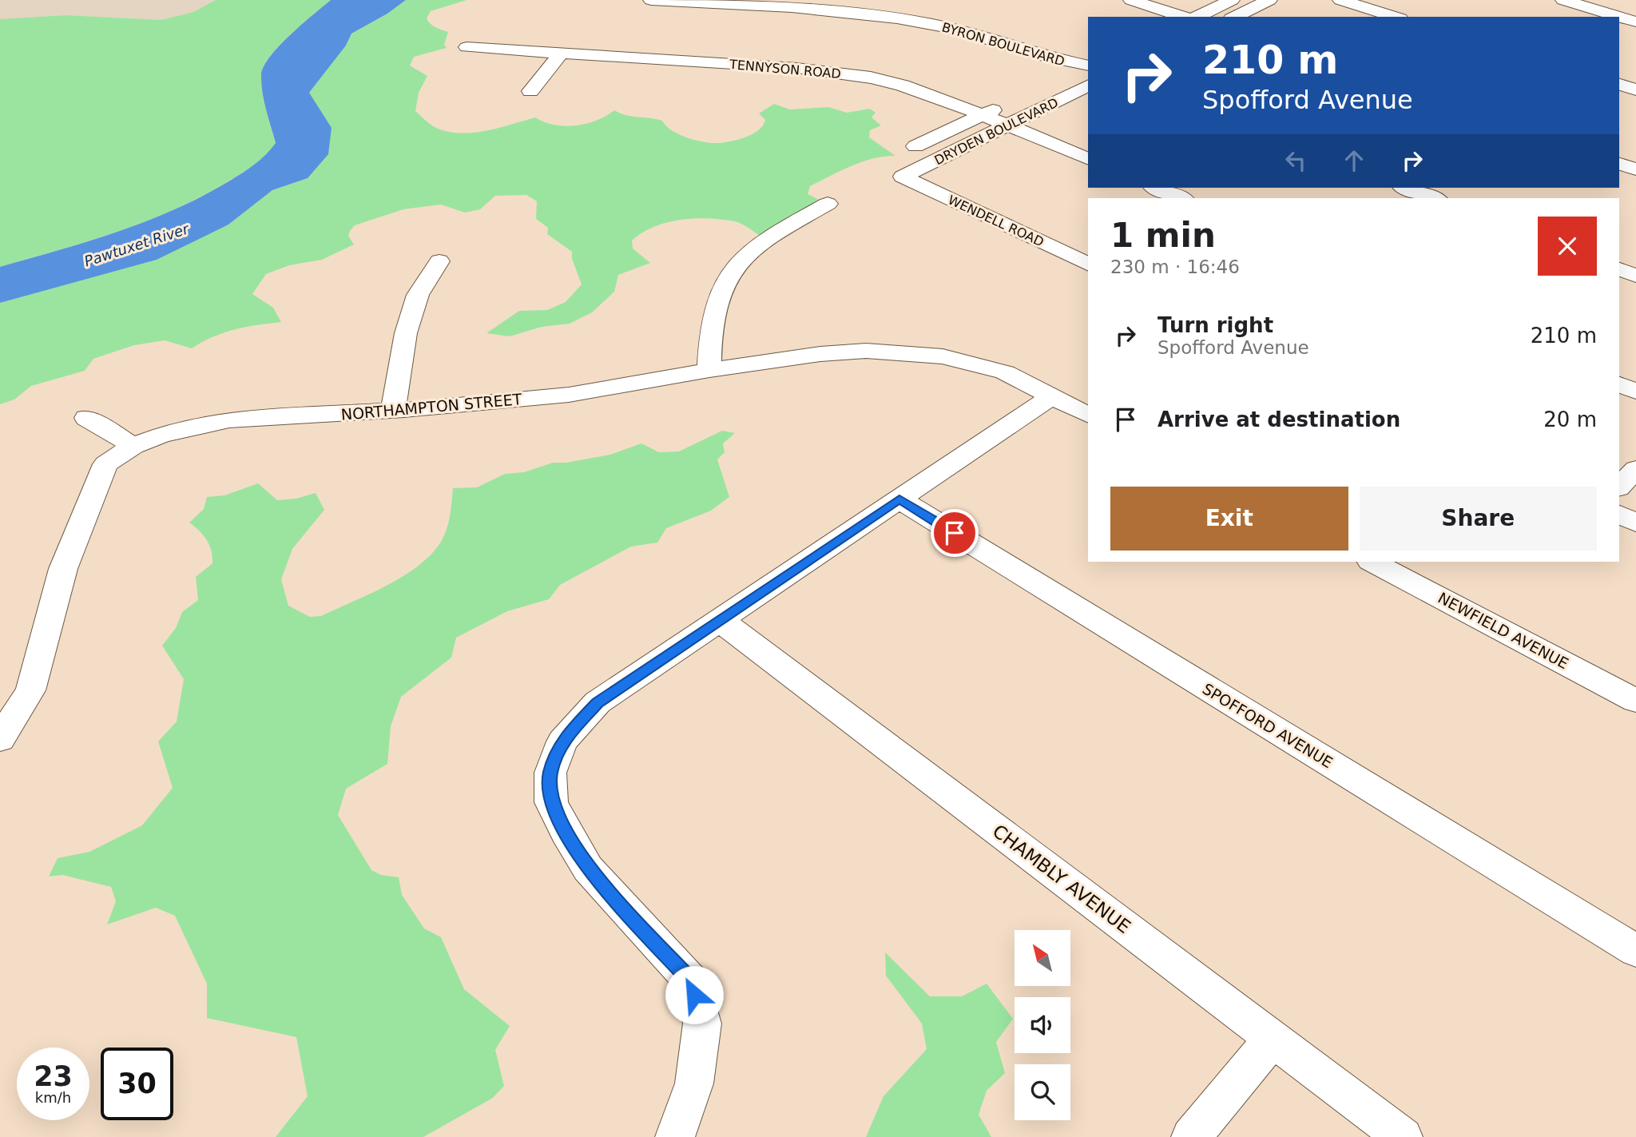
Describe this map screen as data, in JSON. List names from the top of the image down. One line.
{"streets":{"street":["BYRON BOULEVARD","TENNYSON ROAD","DRYDEN BOULEVARD","WENDELL ROAD","NORTHAMPTON STREET","NEWFIELD AVENUE","SPOFFORD AVENUE","CHAMBLY AVENUE"]},"crossings":[["TENNYSON ROAD","DRYDEN BOULEVARD"],["DRYDEN BOULEVARD","WENDELL ROAD"]],"water":["Pawtuxet River"],"north":"top left","page":{"turn":["210 m","Spofford Avenue"],"heading":["1 min","230 m · 16:46"],"list":[{"name":"Turn right","note":"Spofford Avenue","value":"210 m"},{"name":"Arrive at destination","value":"20 m"}],"buttons":["Exit","Share"],"speed":"23 km/h","limit":"30"}}
